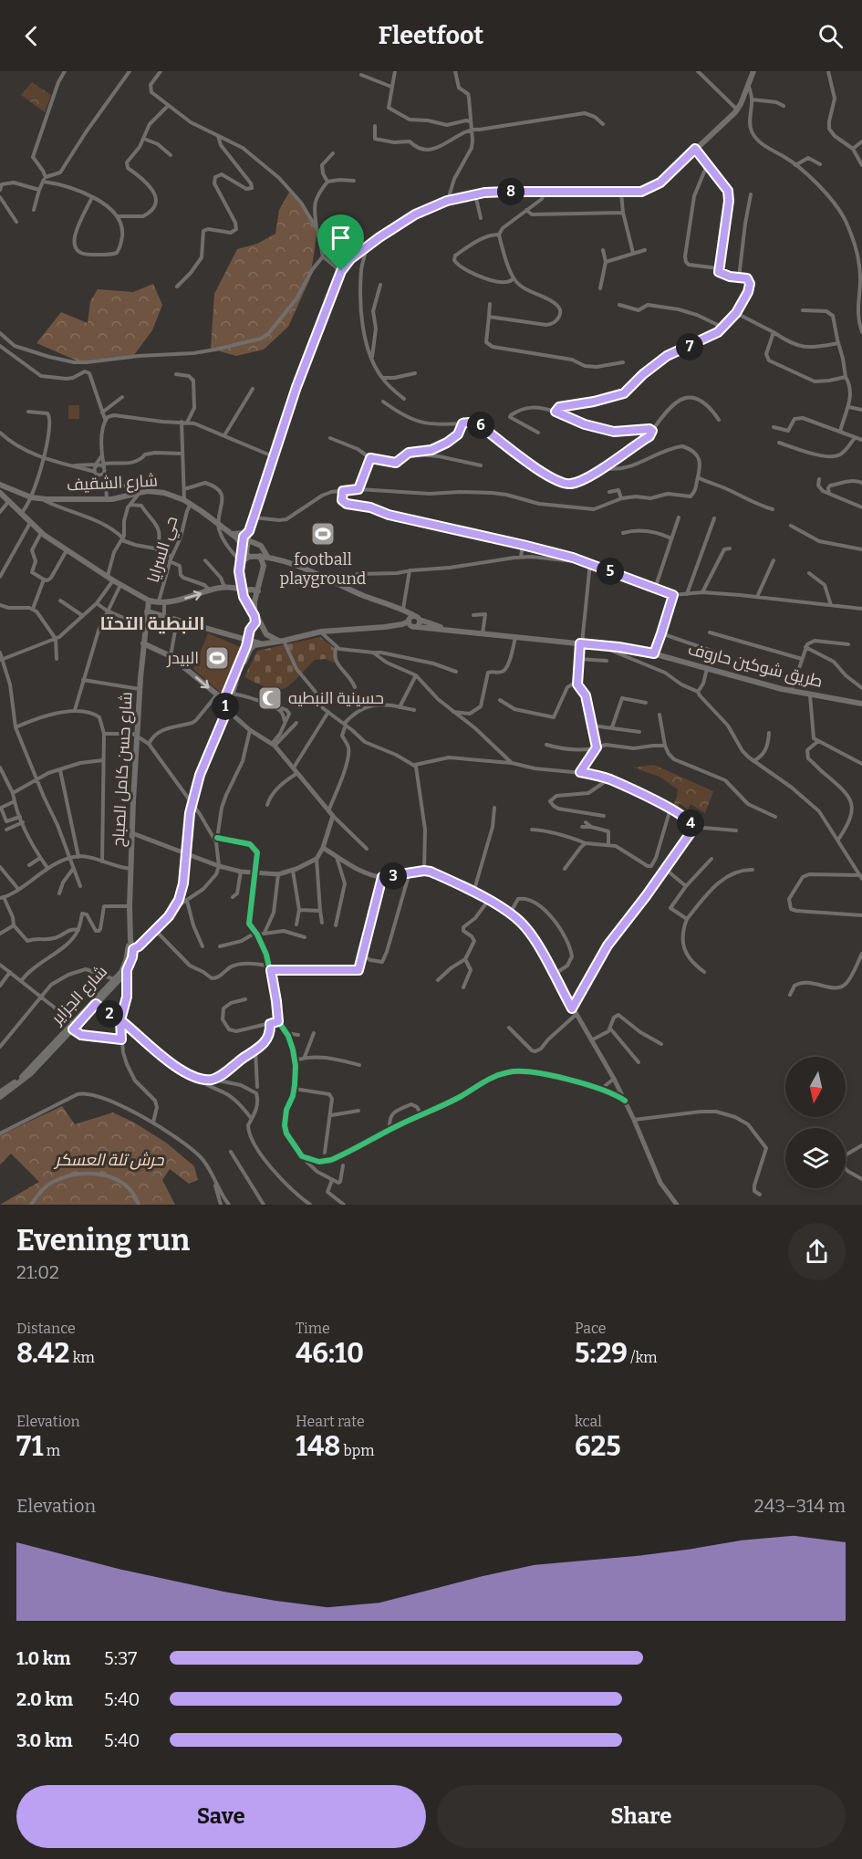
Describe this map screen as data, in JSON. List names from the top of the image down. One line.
{"streets":{"main road":["شارع الشقيف","طريق شوكين حاروف","شارع حسن كامل الصباح","شارع الجزاير"],"street":["حي السرايا"]},"crossings":[["شارع الشقيف","حي السرايا"],["شارع حسن كامل الصباح","شارع الجزاير"]],"districts":["النبطية التحتا"],"parks":["حرش تلة العسكر"],"places":{"sports":["football playground","البيدر"],"mosque":["حسينية النبطيه"]},"north":"bottom","page":{"header":"Fleetfoot","pins":["8","7","6","5","1","4","3","2"],"heading":["Evening run","21:02"],"stats":[["Distance","8.42 km"],["Time","46:10"],["Pace","5:29 /km"],["Elevation","71 m"],["Heart rate","148 bpm"],["kcal","625"]],"chart":["Elevation","243–314 m"],"list":[{"name":"1.0 km","note":"5:37"},{"name":"2.0 km","note":"5:40"},{"name":"3.0 km","note":"5:40"}],"buttons":["Save","Share"]}}
